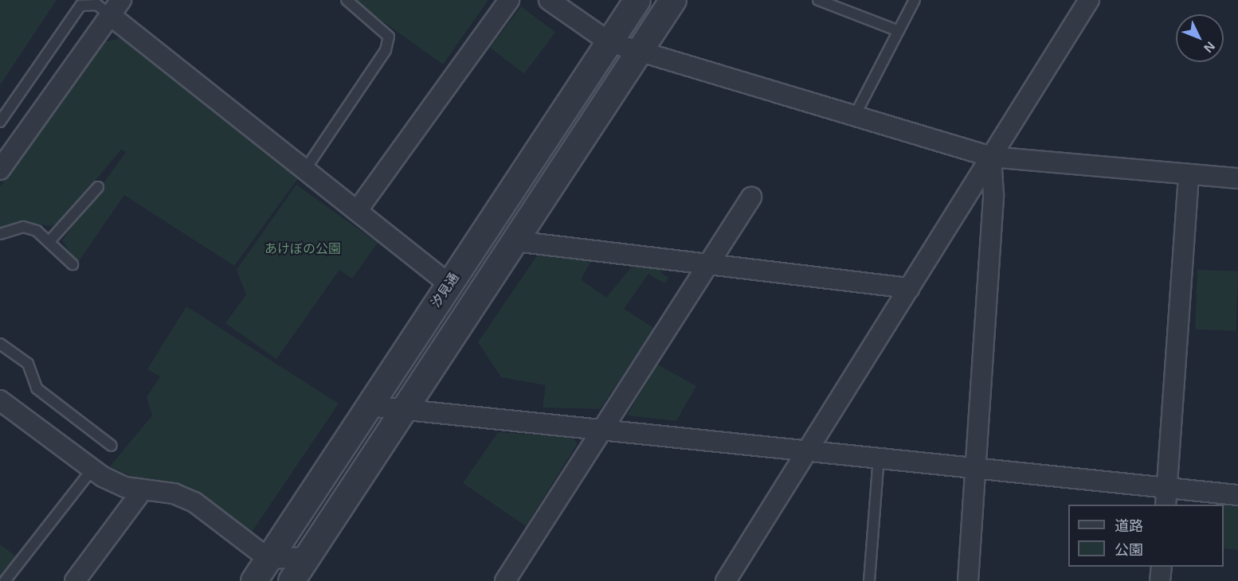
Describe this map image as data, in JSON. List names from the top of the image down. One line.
{"streets":{"street":["汐見通"]},"parks":["あけぼの公園"],"legend":["道路","公園"],"north":"bottom right"}
